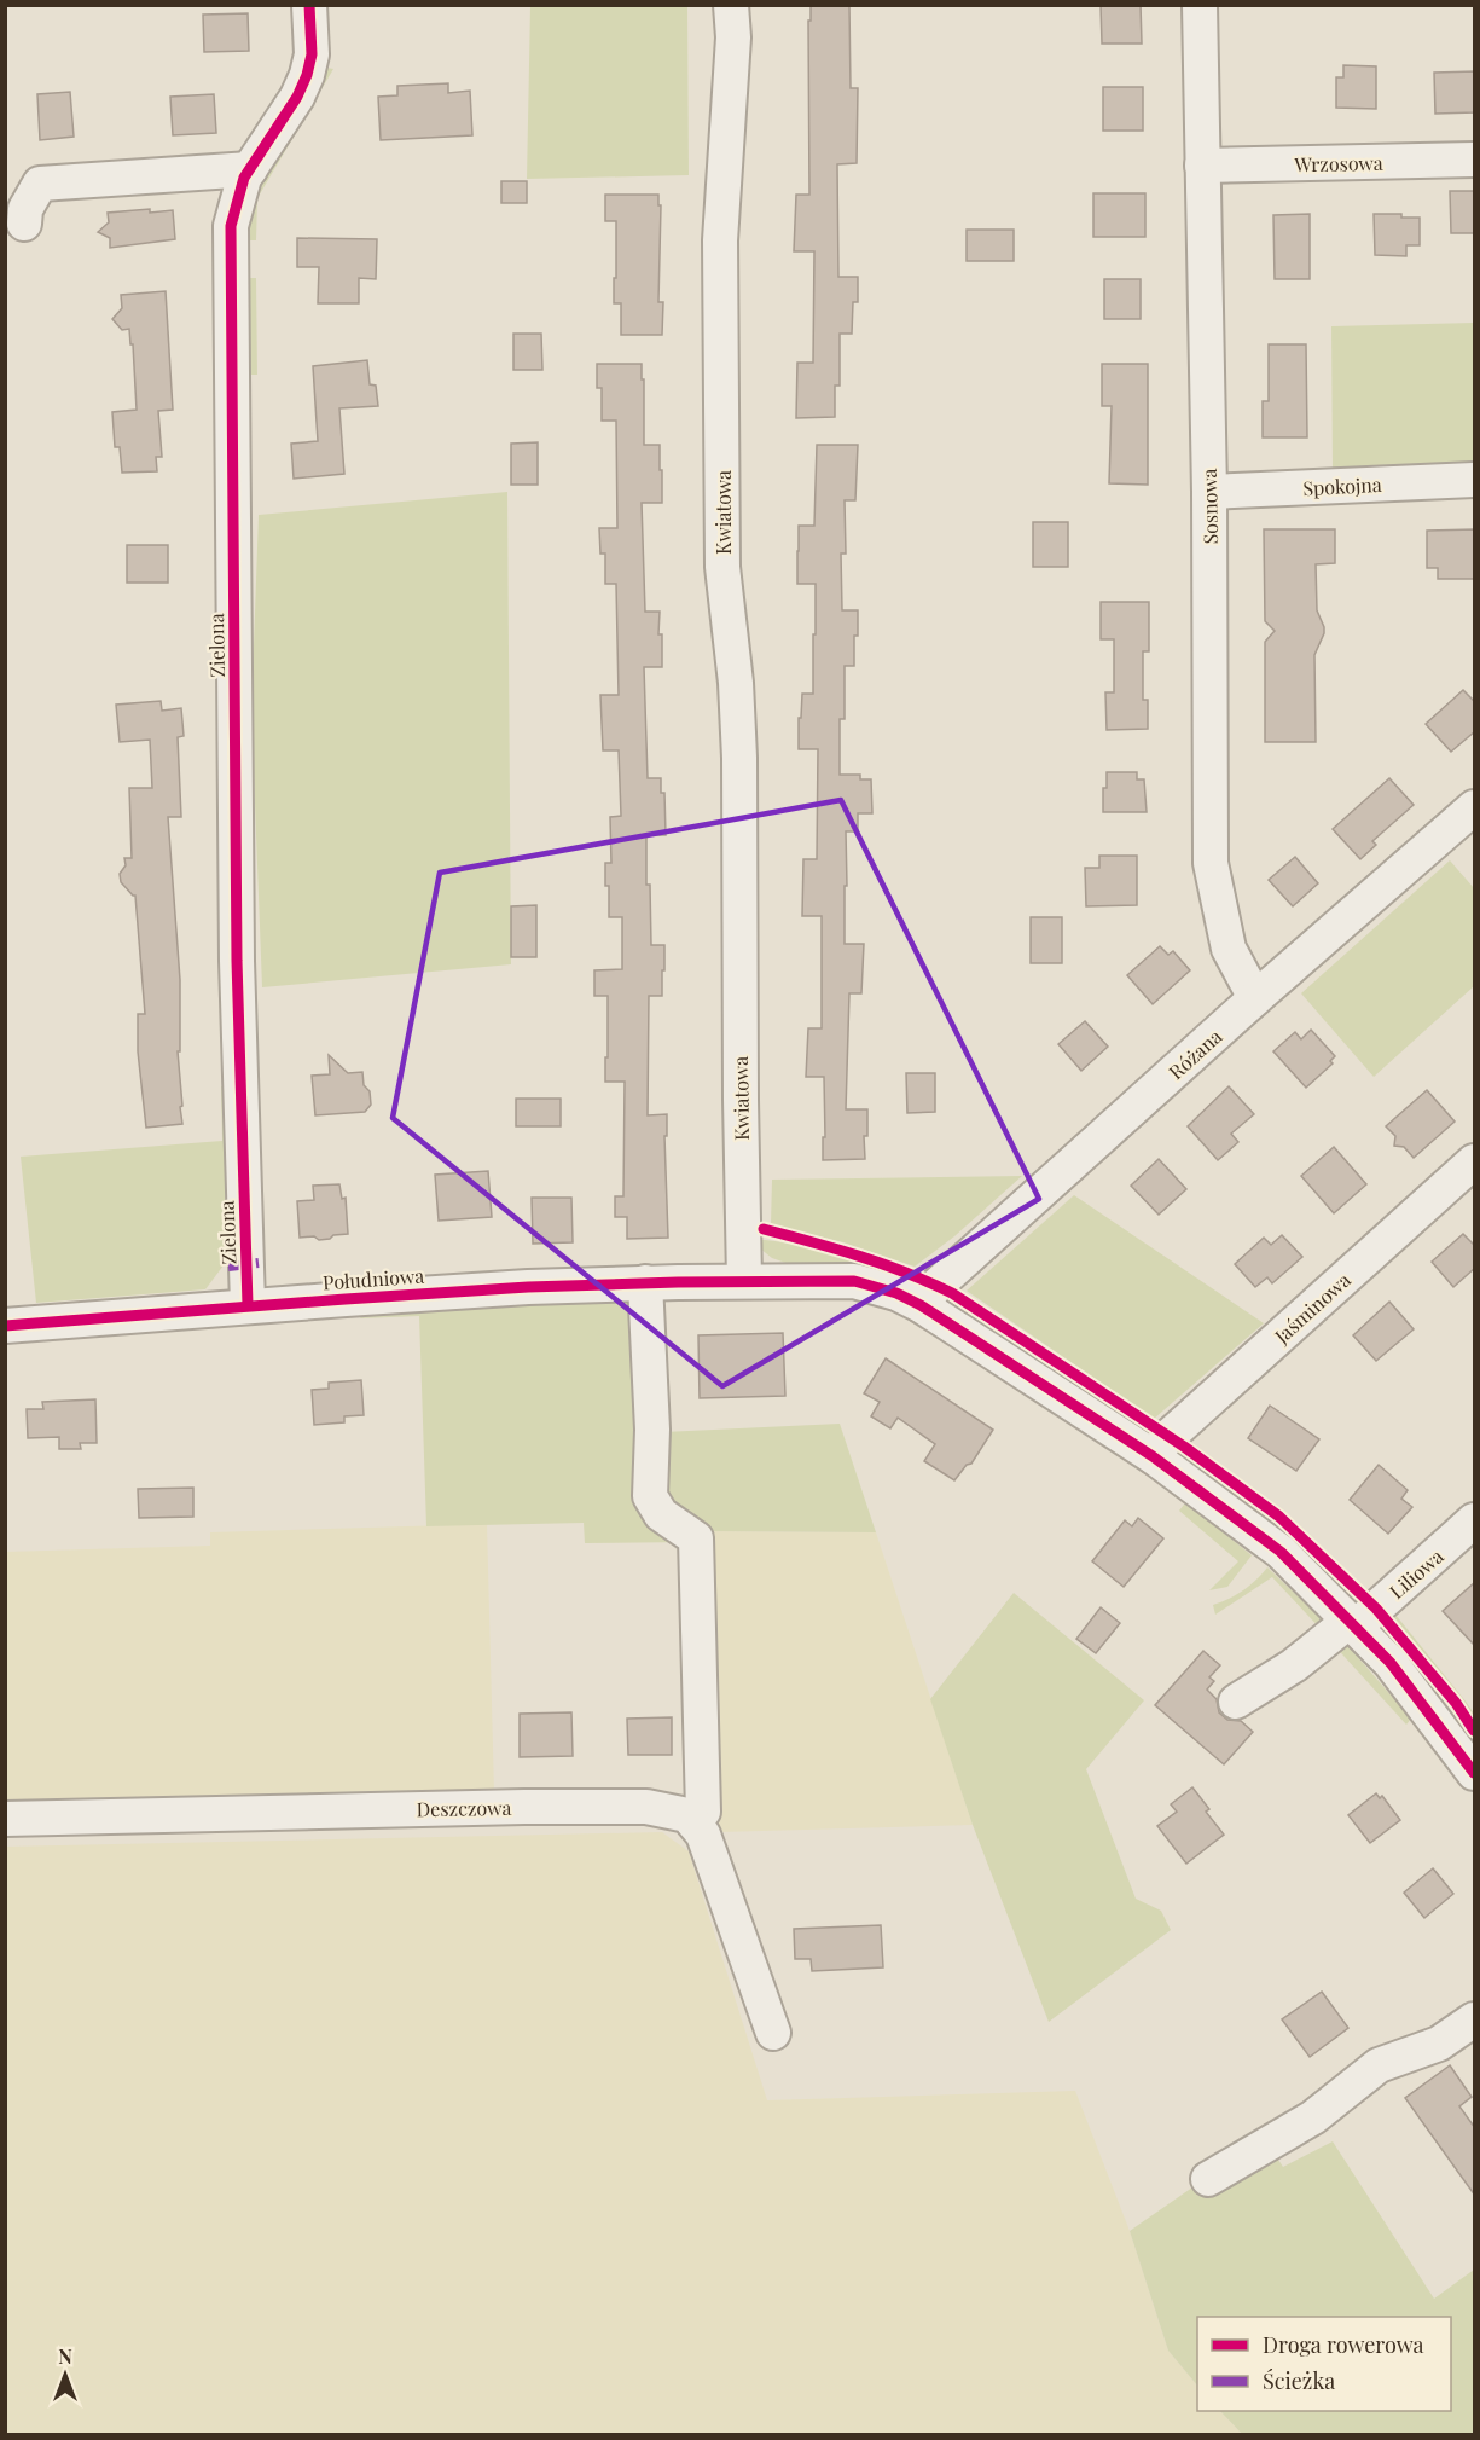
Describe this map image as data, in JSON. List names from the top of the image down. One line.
{"streets":{"street":["Wrzosowa","Spokojna","Sosnowa","Kwiatowa","Zielona","Różana","Południowa","Jaśminowa","Liliowa","Deszczowa"]},"crossings":[["Wrzosowa","Sosnowa"],["Spokojna","Sosnowa"],["Sosnowa","Różana"],["Kwiatowa","Południowa"],["Zielona","Południowa"]],"legend":["Droga rowerowa","Ścieżka"],"north":"top"}
